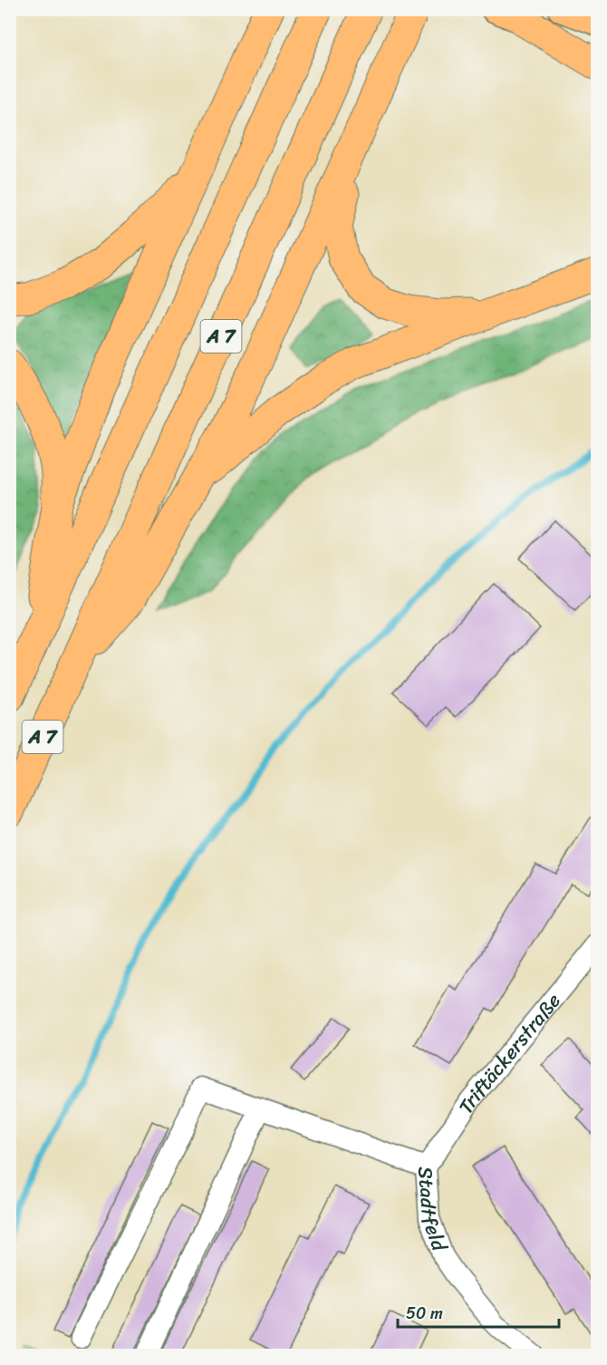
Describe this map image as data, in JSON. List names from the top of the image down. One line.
{"streets":{"highway":["A 7"],"street":["Triftäckerstraße","Stadtfeld"]},"crossings":[["Triftäckerstraße","Stadtfeld"]],"scale_bar":"50 m"}
